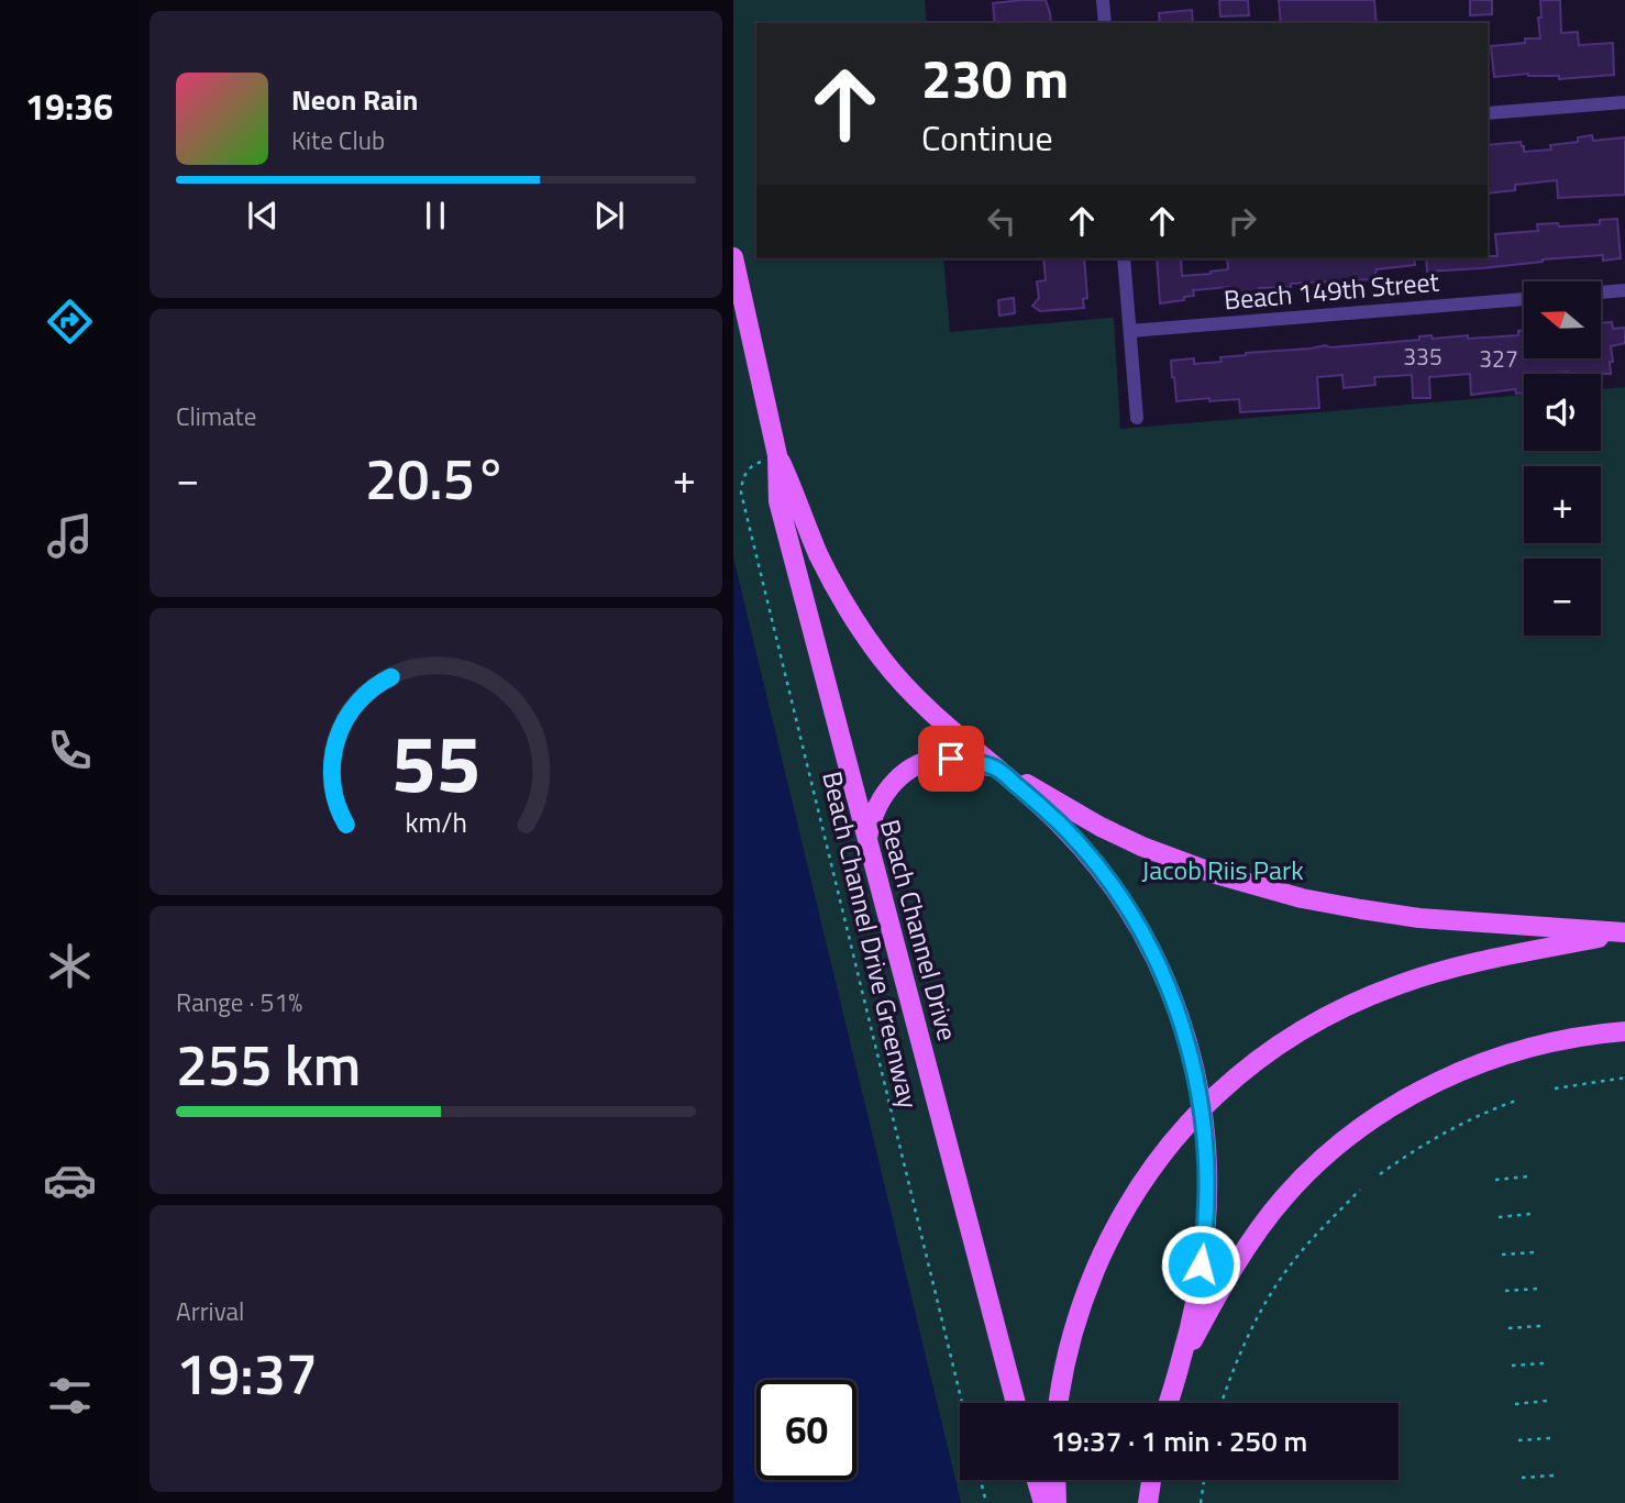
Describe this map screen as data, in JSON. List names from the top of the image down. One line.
{"streets":{"main road":["Beach Channel Drive"],"street":["Beach 149th Street"],"path":["Beach Channel Drive Greenway"]},"crossings":[["Beach Channel Drive","Beach Channel Drive Greenway"]],"parks":["Jacob Riis Park"],"house_numbers":["335","327"],"north":"left","page":{"tabs":"19:36","turn":["230 m","Continue"],"song":["Neon Rain","Kite Club"],"map_buttons":["+","−"],"tile":["Climate",["Range · 51%","255 km"],["Arrival","19:37"]],"heat":["−","20.5°","+"],"limit":"60","trip":"19:37 · 1 min · 250 m","gauge":["55","km/h"]}}
